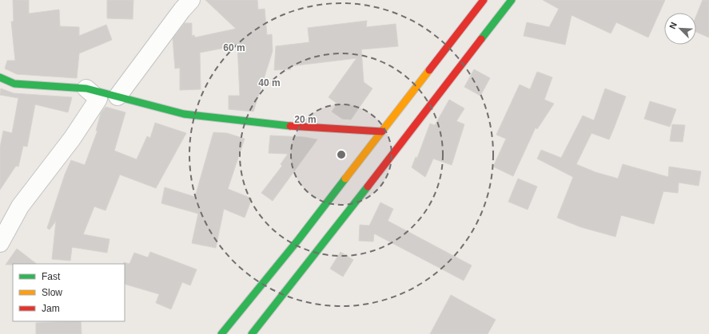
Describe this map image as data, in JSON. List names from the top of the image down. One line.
{"legend":["Fast","Slow","Jam"],"north":"top left","rings":["60 m","40 m","20 m"]}
